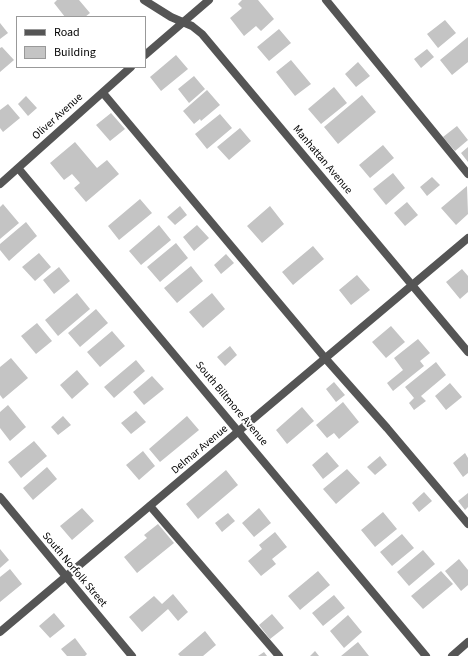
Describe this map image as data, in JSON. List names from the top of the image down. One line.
{"streets":{"street":["Oliver Avenue","Manhattan Avenue","South Biltmore Avenue","Delmar Avenue","South Norfolk Street"]},"crossings":[["Oliver Avenue","South Biltmore Avenue"],["Manhattan Avenue","Delmar Avenue"],["South Biltmore Avenue","Delmar Avenue"],["Delmar Avenue","South Norfolk Street"]],"legend":["Road","Building"]}
